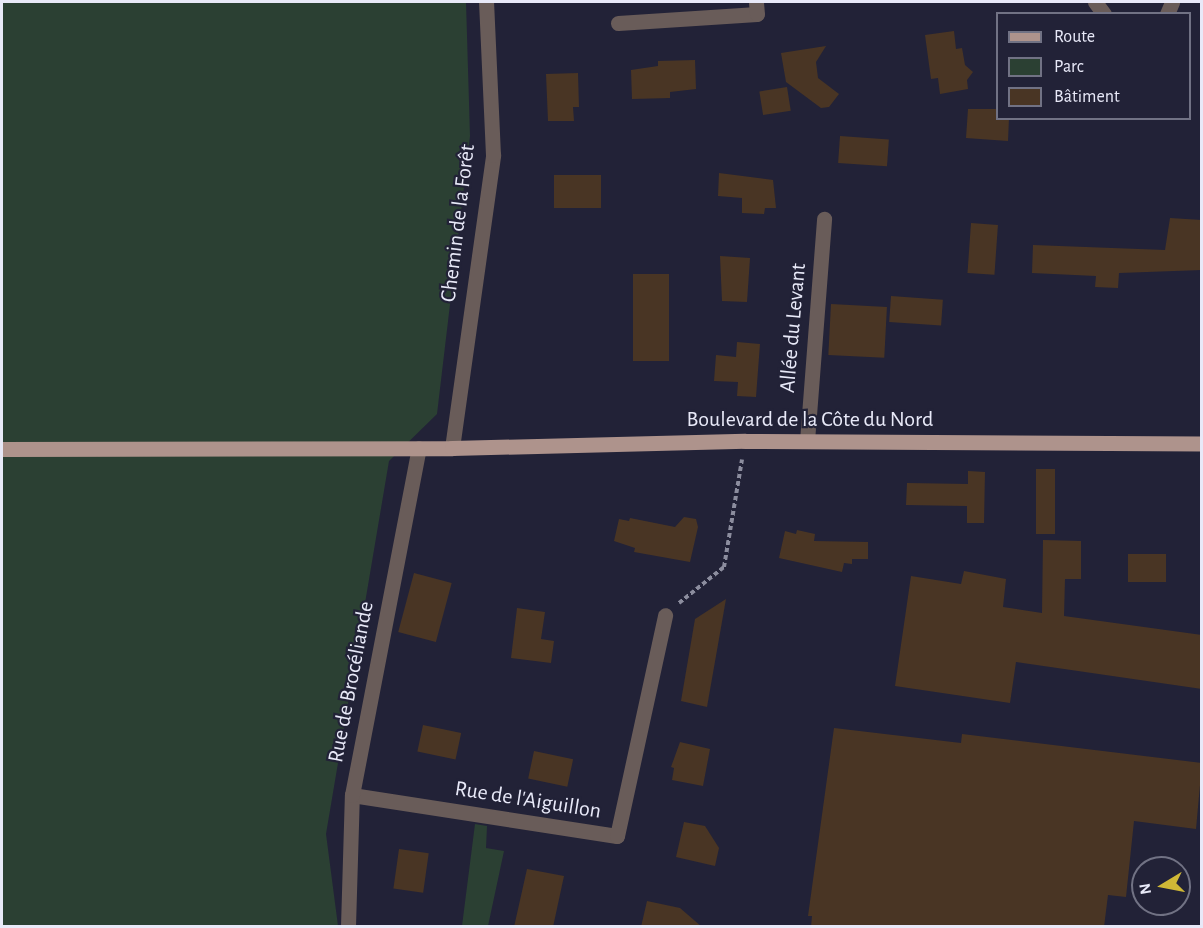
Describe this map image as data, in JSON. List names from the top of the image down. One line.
{"streets":{"main road":["Boulevard de la Côte du Nord"],"street":["Chemin de la Forêt","Allée du Levant","Rue de Brocéliande","Rue de l'Aiguillon"]},"crossings":[["Chemin de la Forêt","Boulevard de la Côte du Nord"],["Allée du Levant","Boulevard de la Côte du Nord"],["Boulevard de la Côte du Nord","Rue de Brocéliande"],["Rue de Brocéliande","Rue de l'Aiguillon"]],"legend":["Route","Parc","Bâtiment"],"north":"left"}
